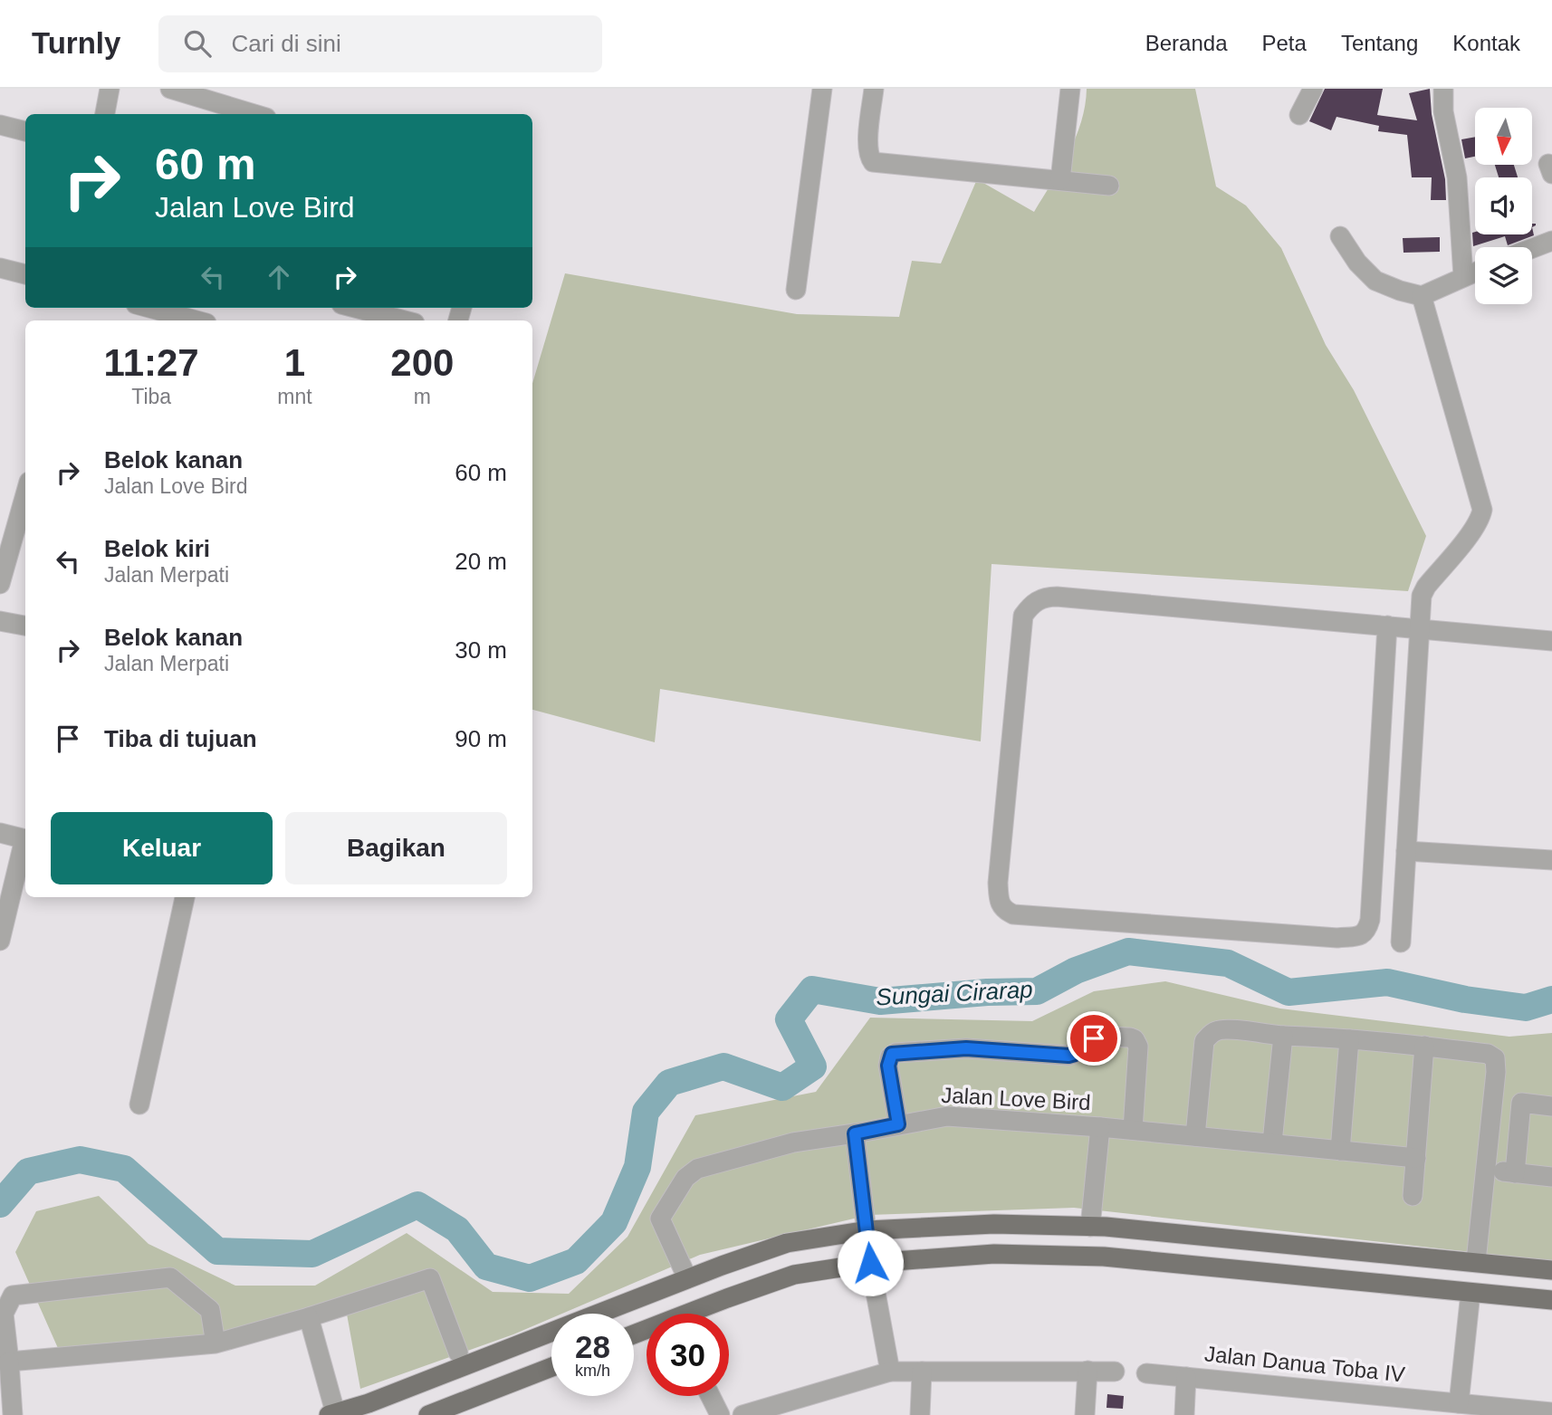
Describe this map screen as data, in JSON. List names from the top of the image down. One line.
{"streets":{"street":["Jalan Love Bird","Jalan Danua Toba IV"]},"water":["Sungai Cirarap"],"north":"bottom","page":{"header":"Turnly","search":"Cari di sini","nav":["Beranda","Peta","Tentang","Kontak"],"turn":["60 m","Jalan Love Bird"],"eta":["11:27","Tiba","1","mnt","200","m"],"list":[{"name":"Belok kanan","note":"Jalan Love Bird","value":"60 m"},{"name":"Belok kiri","note":"Jalan Merpati","value":"20 m"},{"name":"Belok kanan","note":"Jalan Merpati","value":"30 m"},{"name":"Tiba di tujuan","value":"90 m"}],"buttons":["Keluar","Bagikan"],"speed":"28 km/h","limit":"30"}}
